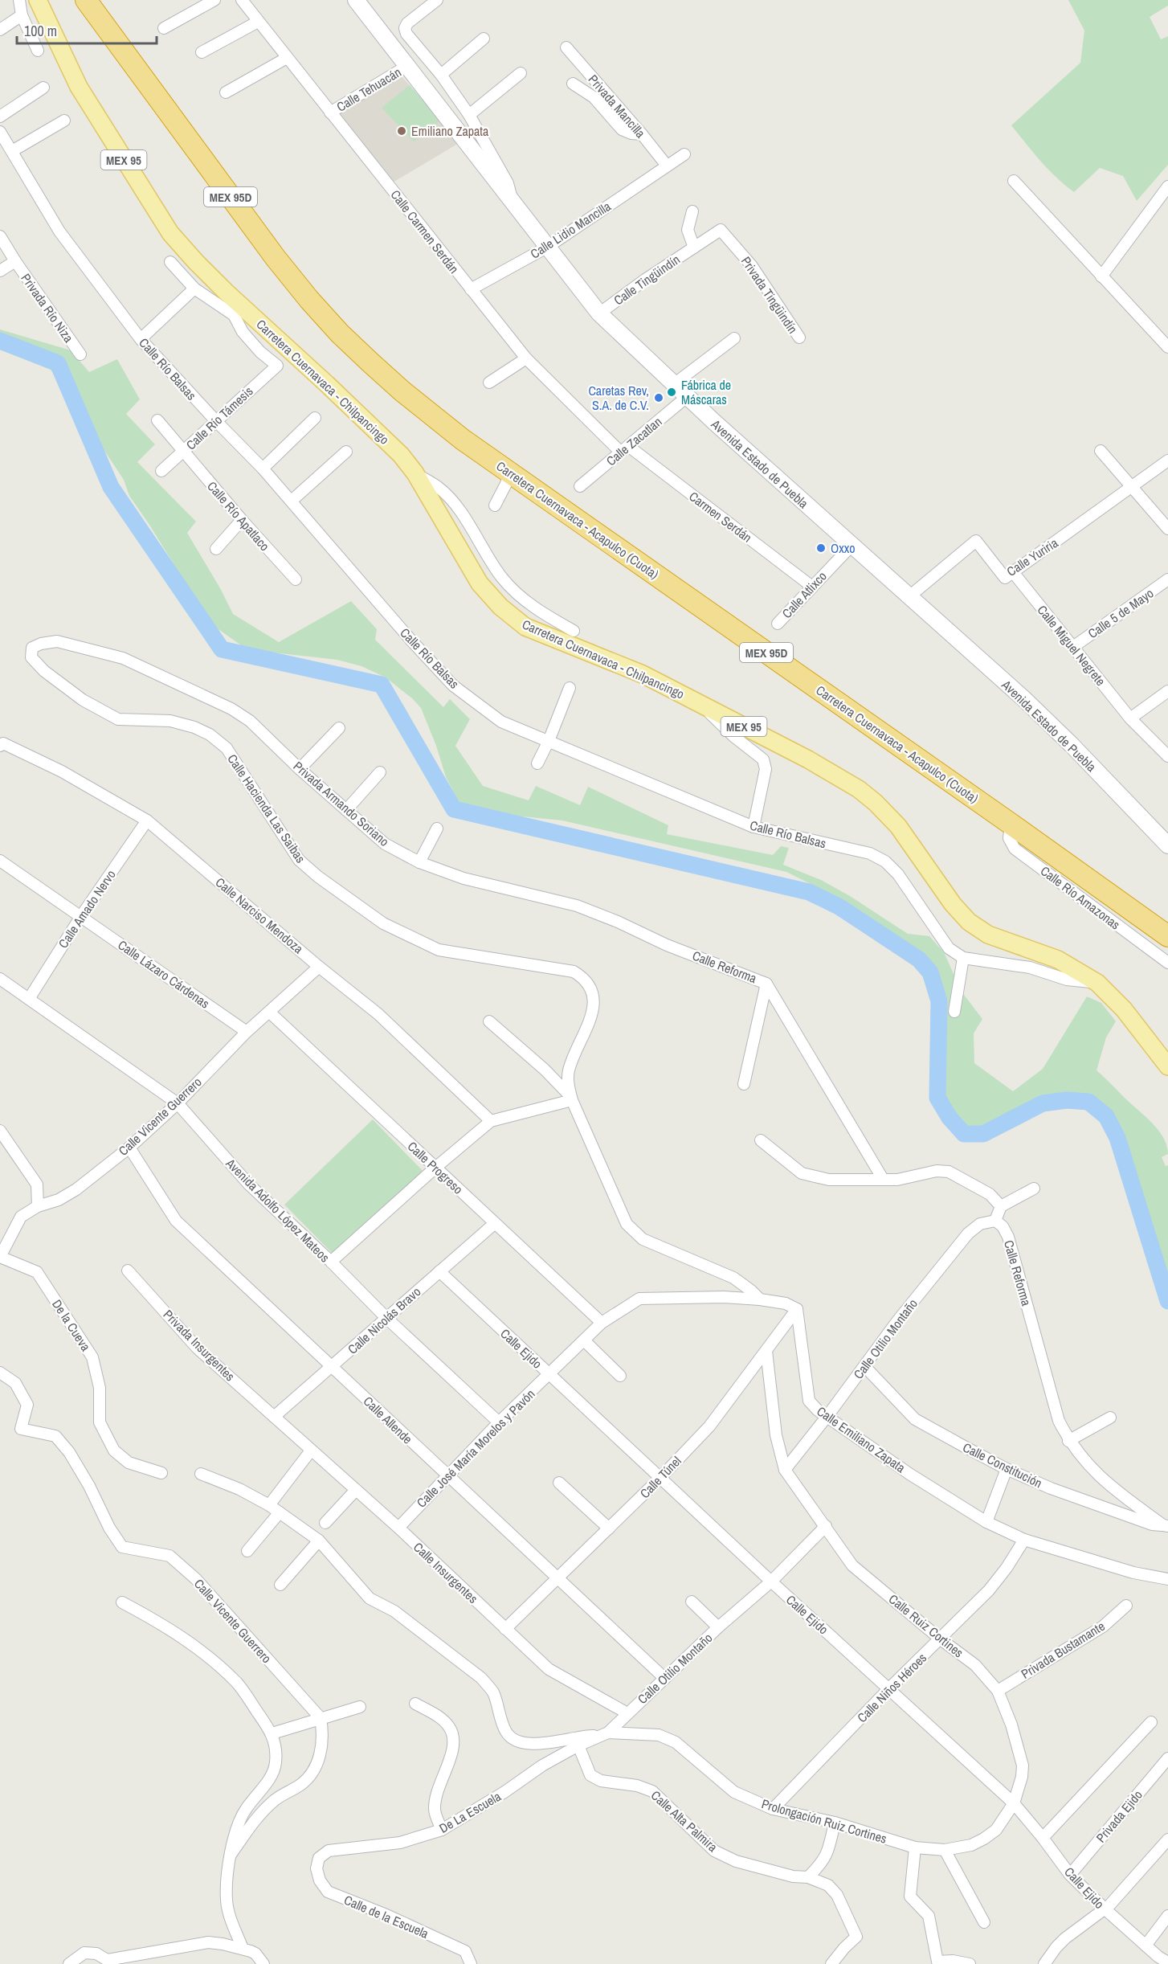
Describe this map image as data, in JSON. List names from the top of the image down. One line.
{"streets":{"highway":["MEX 95D","Carretera Cuernavaca - Acapulco (Cuota)"],"main road":["MEX 95","Carretera Cuernavaca - Chilpancingo"],"street":["Calle Tehuacán","Privada Mancilla","Calle Lidio Mancilla","Calle Carmen Serdán","Calle Tingüindín","Privada Tingüindín","Privada Río Niza","Calle Río Balsas","Calle Río Támesis","Calle Zacatlan","Avenida Estado de Puebla","Calle Río Apatlaco","Carmen Serdán","Calle Yuriria","Calle Atlixco","Calle 5 de Mayo","Calle Miguel Negrete","Privada Armando Soriano","Calle Hacienda Las Saibas","Calle Río Amazonas","Calle Amado Nervo","Calle Narciso Mendoza","Calle Reforma","Calle Lázaro Cárdenas","Calle Vicente Guerrero","Calle Progreso","Avenida Adolfo López Mateos","Calle Nicolás Bravo","De la Cueva","Calle Otilio Montaño","Privada Insurgentes","Calle Ejido","Calle Allende","Calle Emiliano Zapata","Calle José María Morelos y Pavón","Calle Constitución","Calle Túnel","Calle Insurgentes","Calle Ruiz Cortines","Privada Bustamante","Calle Niños Héroes","De La Escuela","Privada Ejido","Calle Alta Palmira","Prolongación Ruiz Cortines","Calle de la Escuela"]},"crossings":[["Calle Tehuacán","Calle Carmen Serdán"],["Calle Tehuacán","Avenida Estado de Puebla"],["Privada Mancilla","Calle Lidio Mancilla"],["Calle Lidio Mancilla","Calle Carmen Serdán"],["Calle Lidio Mancilla","Avenida Estado de Puebla"],["Calle Carmen Serdán","Calle Zacatlan"],["Calle Carmen Serdán","Carmen Serdán"],["Calle Tingüindín","Privada Tingüindín"],["Calle Tingüindín","Avenida Estado de Puebla"],["Calle Río Balsas","Carretera Cuernavaca - Chilpancingo"],["Calle Río Balsas","Calle Río Támesis"],["Carretera Cuernavaca - Chilpancingo","Calle Río Támesis"],["Calle Río Támesis","Calle Río Apatlaco"],["Calle Zacatlan","Avenida Estado de Puebla"],["Calle Zacatlan","Carmen Serdán"],["Avenida Estado de Puebla","Calle Yuriria"],["Avenida Estado de Puebla","Calle Atlixco"],["Carmen Serdán","Calle Atlixco"],["Carretera Cuernavaca - Acapulco (Cuota)","Calle Río Amazonas"],["Calle Yuriria","Calle Miguel Negrete"],["Calle 5 de Mayo","Calle Miguel Negrete"],["Privada Armando Soriano","Calle Hacienda Las Saibas"],["Privada Armando Soriano","Calle Reforma"],["Calle Amado Nervo","Calle Narciso Mendoza"],["Calle Amado Nervo","Calle Lázaro Cárdenas"],["Calle Amado Nervo","Avenida Adolfo López Mateos"],["Calle Narciso Mendoza","Calle Vicente Guerrero"],["Calle Reforma","Calle Otilio Montaño"],["Calle Reforma","Calle Constitución"],["Calle Lázaro Cárdenas","Calle Vicente Guerrero"],["Calle Vicente Guerrero","Calle Progreso"],["Calle Vicente Guerrero","Avenida Adolfo López Mateos"],["Calle Vicente Guerrero","De la Cueva"],["Calle Vicente Guerrero","Calle Allende"],["Calle Progreso","Calle Nicolás Bravo"],["Calle Progreso","Calle José María Morelos y Pavón"],["Avenida Adolfo López Mateos","Calle Nicolás Bravo"],["Avenida Adolfo López Mateos","Calle José María Morelos y Pavón"],["Calle Nicolás Bravo","Privada Insurgentes"],["Calle Nicolás Bravo","Calle Ejido"],["Calle Nicolás Bravo","Calle Allende"],["Calle Nicolás Bravo","Calle Insurgentes"],["Calle Otilio Montaño","Calle Ejido"],["Calle Otilio Montaño","Calle Allende"],["Calle Otilio Montaño","Calle Emiliano Zapata"],["Calle Otilio Montaño","Calle Constitución"],["Calle Otilio Montaño","Calle Insurgentes"],["Calle Otilio Montaño","Calle Ruiz Cortines"],["Calle Otilio Montaño","De La Escuela"],["Calle Otilio Montaño","Prolongación Ruiz Cortines"],["Privada Insurgentes","Calle Insurgentes"],["Calle Ejido","Calle José María Morelos y Pavón"],["Calle Ejido","Calle Túnel"],["Calle Ejido","Calle Ruiz Cortines"],["Calle Ejido","Calle Niños Héroes"],["Calle Ejido","Privada Ejido"],["Calle Allende","Calle José María Morelos y Pavón"],["Calle Allende","Calle Túnel"],["Calle Emiliano Zapata","Calle Túnel"],["Calle Emiliano Zapata","Calle Niños Héroes"],["Calle José María Morelos y Pavón","Calle Insurgentes"],["Calle Túnel","Calle Insurgentes"],["Calle Túnel","Calle Ruiz Cortines"],["Calle Ruiz Cortines","Privada Bustamante"],["Calle Ruiz Cortines","Calle Niños Héroes"],["Calle Ruiz Cortines","Prolongación Ruiz Cortines"],["Calle Niños Héroes","Prolongación Ruiz Cortines"],["De La Escuela","Calle Alta Palmira"],["De La Escuela","Prolongación Ruiz Cortines"],["De La Escuela","Calle de la Escuela"]],"places":["Emiliano Zapata","Fábrica de Máscaras","Caretas Rev, S.A. de C.V.","Oxxo"],"scale_bar":"100 m"}
